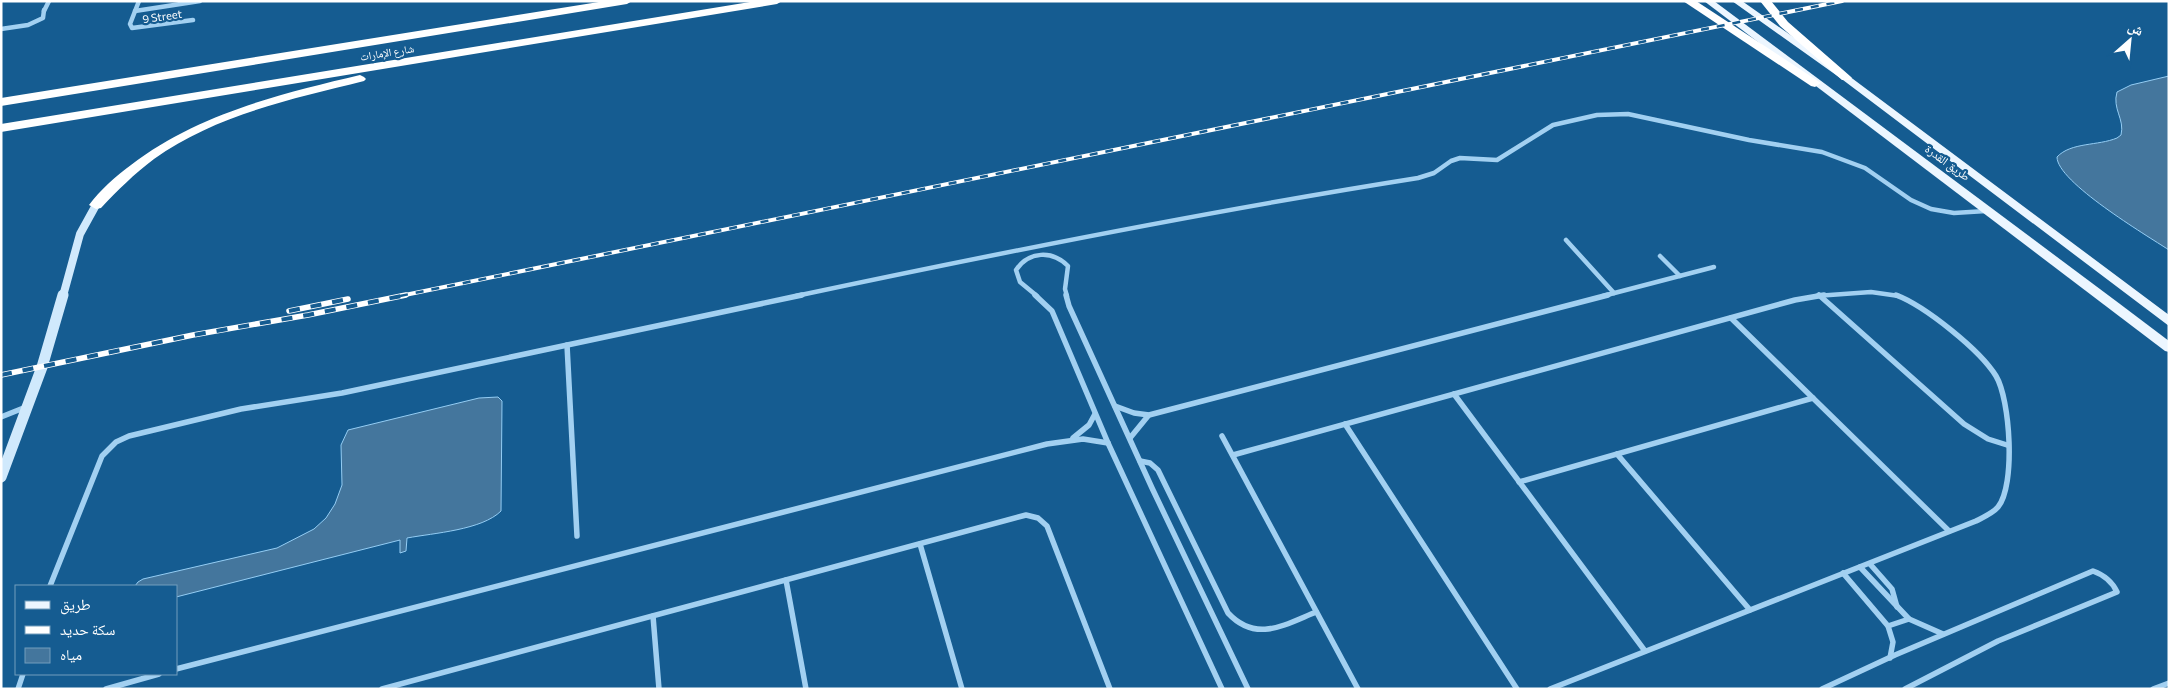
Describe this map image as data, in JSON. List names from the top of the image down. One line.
{"streets":{"highway":["شارع الإمارات"],"main road":["طريق القدرة"],"street":["9 Street"]},"legend":["طريق","سكة حديد","مياه"],"north":"top right"}
